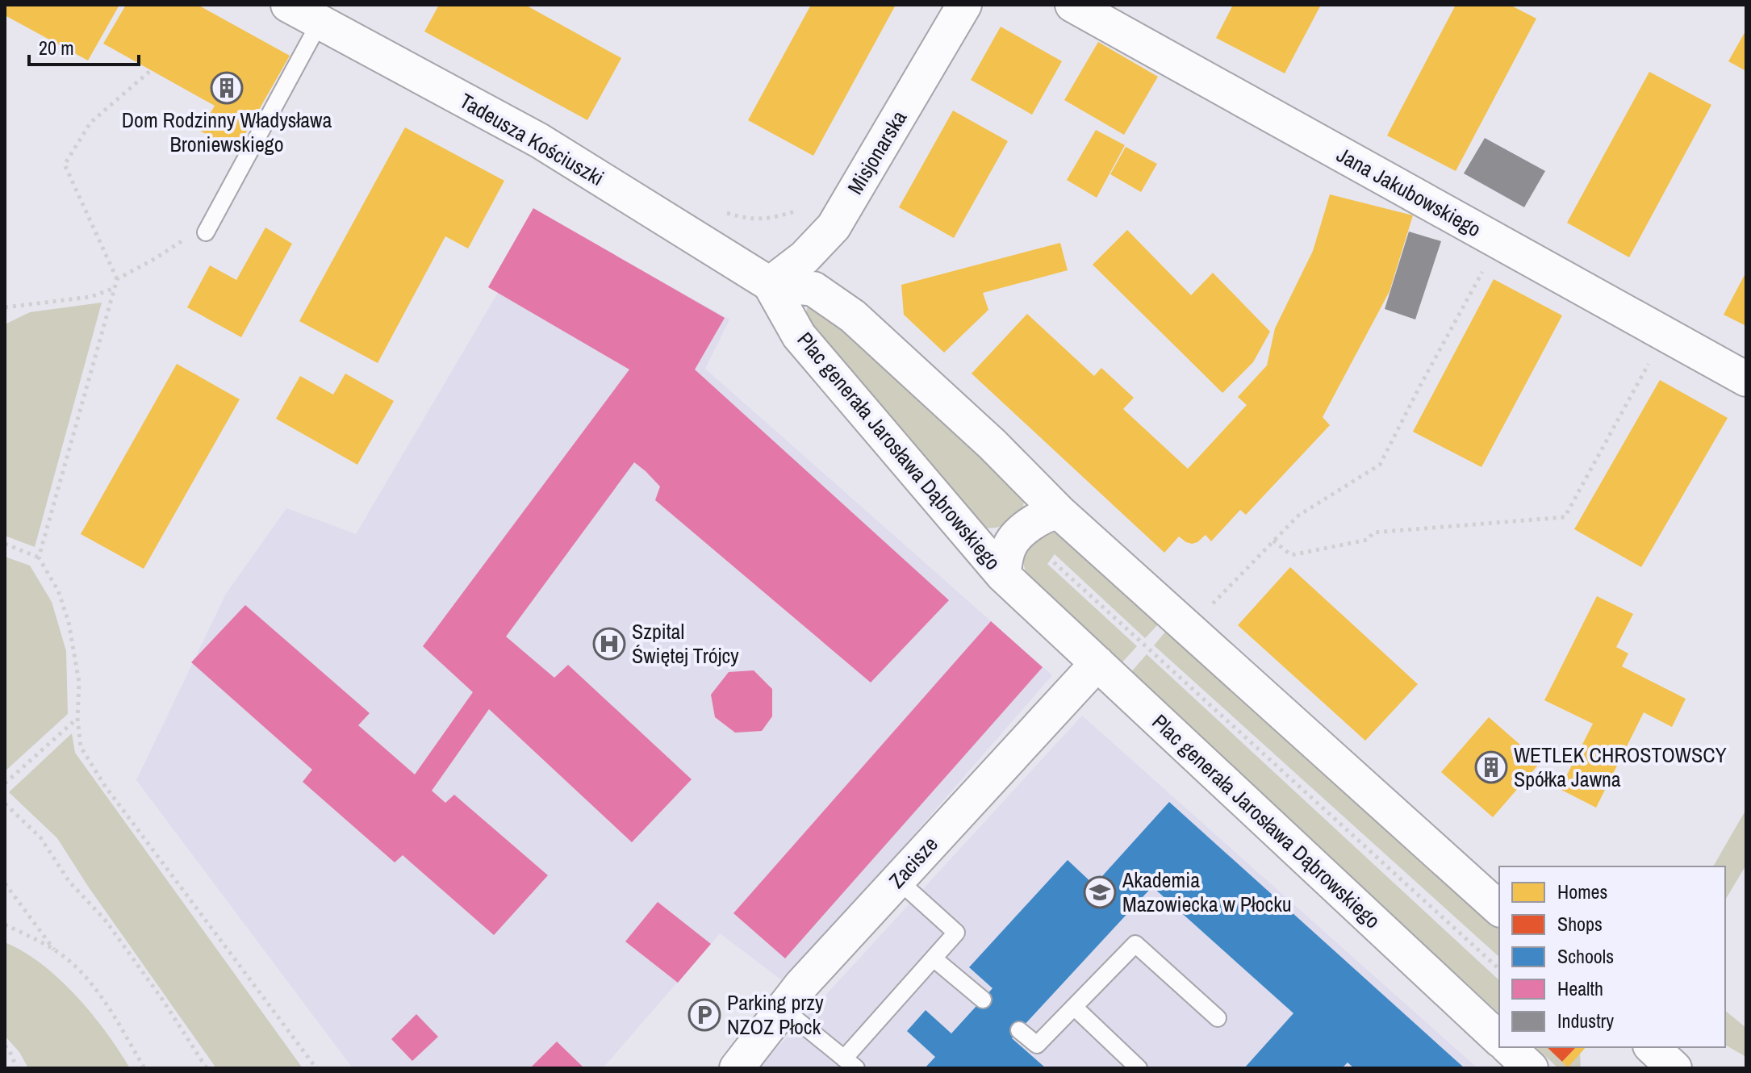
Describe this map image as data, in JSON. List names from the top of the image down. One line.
{"streets":{"street":["Tadeusza Kościuszki","Misjonarska","Jana Jakubowskiego","Plac generała Jarosława Dąbrowskiego","Zacisze"]},"crossings":[["Tadeusza Kościuszki","Misjonarska"],["Tadeusza Kościuszki","Plac generała Jarosława Dąbrowskiego"],["Misjonarska","Plac generała Jarosława Dąbrowskiego"],["Plac generała Jarosława Dąbrowskiego","Zacisze"]],"places":{"building":["Dom Rodzinny Władysława Broniewskiego","WETLEK CHROSTOWSCY Spółka Jawna"],"hospital":["Szpital Świętej Trójcy"],"school or university":["Akademia Mazowiecka w Płocku"],"parking":["Parking przy NZOZ Płock"]},"legend":["Homes","Shops","Schools","Health","Industry"],"scale_bar":"20 m"}
